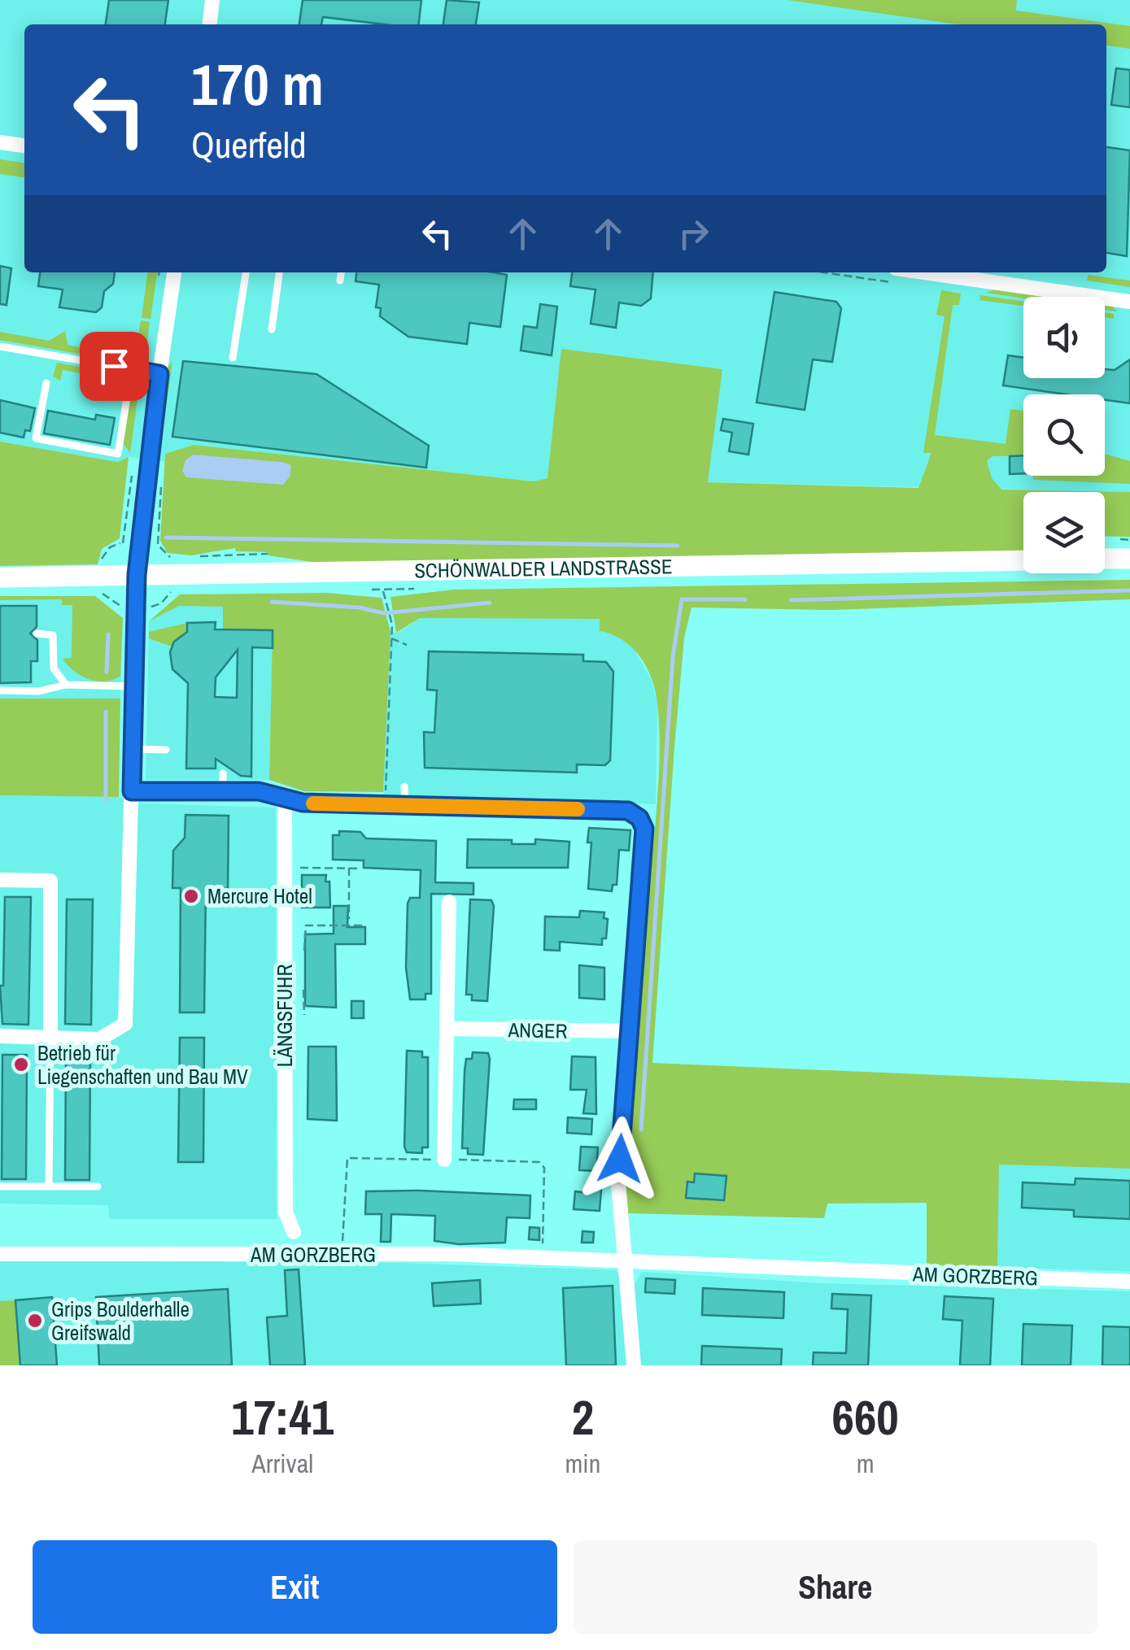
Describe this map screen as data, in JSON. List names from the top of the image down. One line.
{"streets":{"main road":["SCHÖNWALDER LANDSTRASSE"],"street":["LÄNGSFUHR","ANGER","AM GORZBERG"]},"places":["Mercure Hotel","Betrieb für Liegenschaften und Bau MV","Grips Boulderhalle Greifswald"],"page":{"turn":["170 m","Querfeld"],"eta":["17:41","Arrival","2","min","660","m"],"buttons":["Exit","Share"]}}
